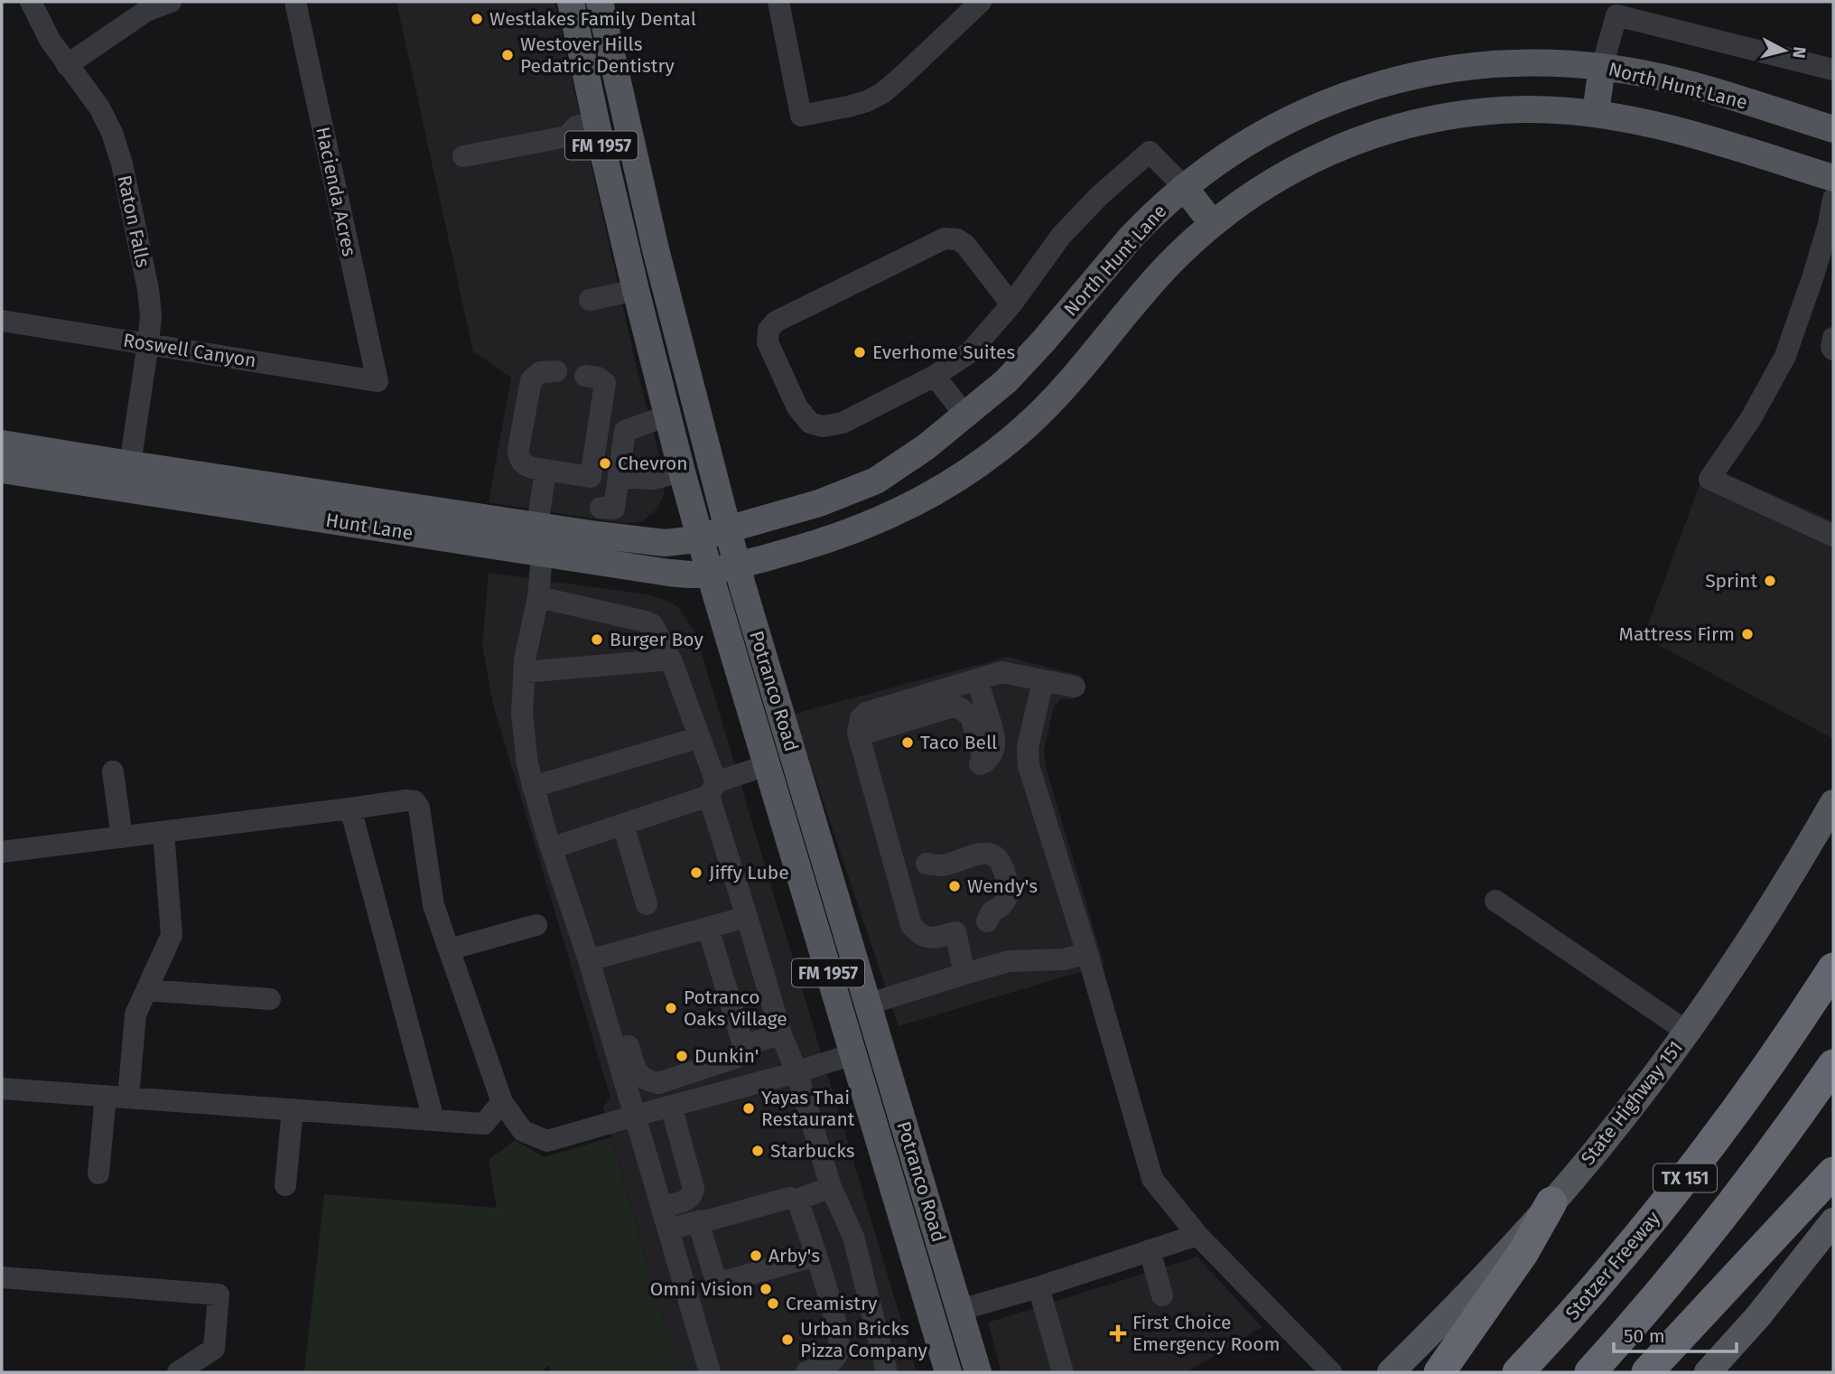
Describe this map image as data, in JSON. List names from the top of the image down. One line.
{"streets":{"highway":["TX 151","Stotzer Freeway"],"main road":["North Hunt Lane","FM 1957","Hunt Lane","Potranco Road","State Highway 151"],"street":["Hacienda Acres","Raton Falls","Roswell Canyon"]},"crossings":[["North Hunt Lane","Hunt Lane"],["North Hunt Lane","Potranco Road"],["Hacienda Acres","Roswell Canyon"],["Raton Falls","Roswell Canyon"],["Raton Falls","Hunt Lane"],["Hunt Lane","Potranco Road"]],"places":{"other":["Westlakes Family Dental","Westover Hills Pedatric Dentistry","Everhome Suites","Chevron","Sprint","Mattress Firm","Burger Boy","Taco Bell","Jiffy Lube","Wendy's","Potranco Oaks Village","Dunkin'","Yayas Thai Restaurant","Starbucks","Arby's","Omni Vision","Creamistry","Urban Bricks Pizza Company"],"health":["First Choice Emergency Room"]},"scale_bar":"50 m","north":"right"}
